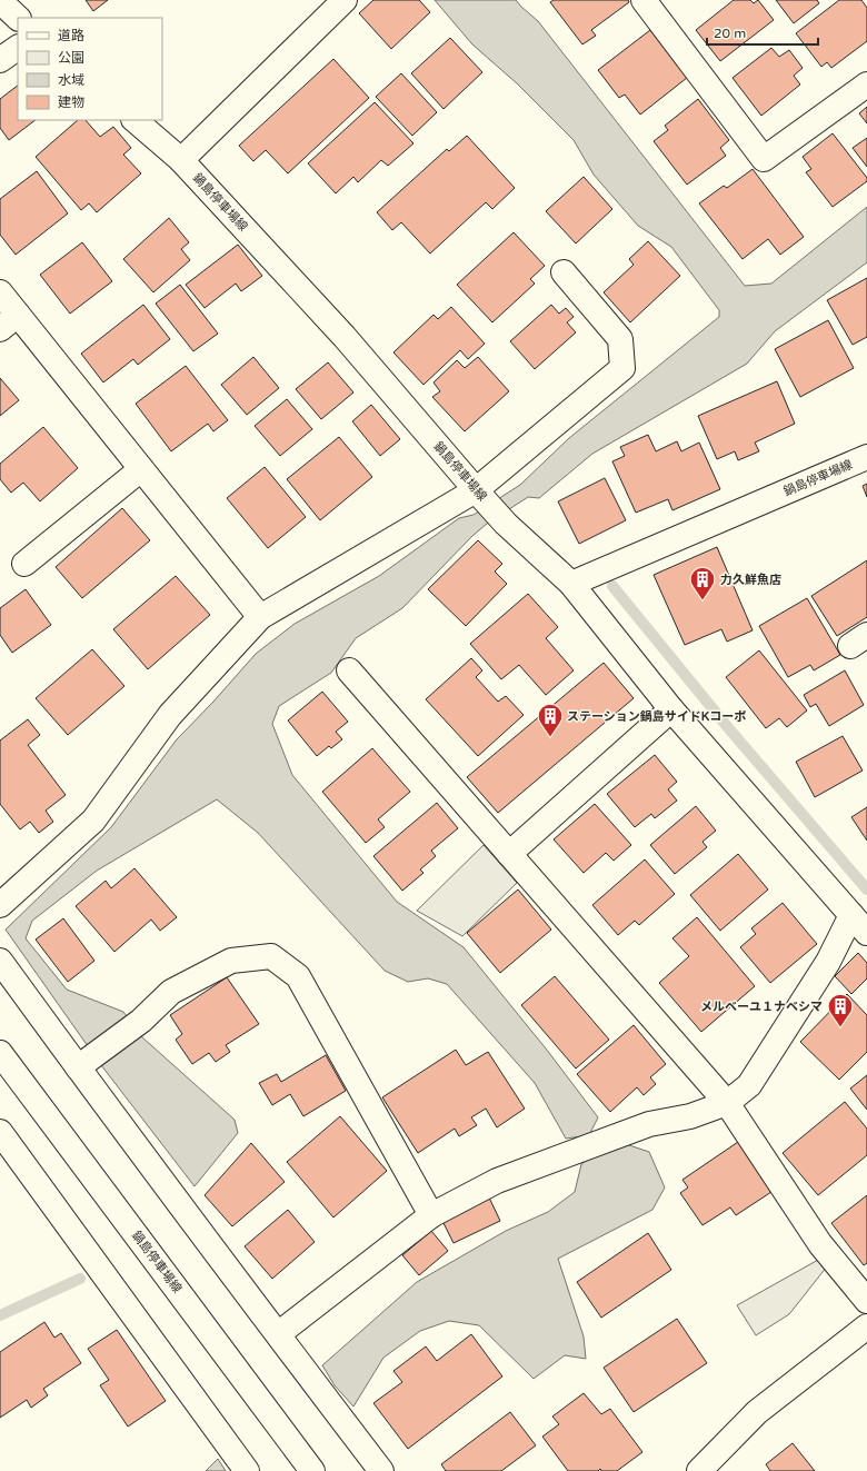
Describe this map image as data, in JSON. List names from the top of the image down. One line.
{"streets":{"street":["鍋島停車場線"]},"places":{"building":["力久鮮魚店","ステーション鍋島サイドKコーポ","メルベーユ１ナベシマ"]},"legend":["道路","公園","水域","建物"],"scale_bar":"20 m"}
